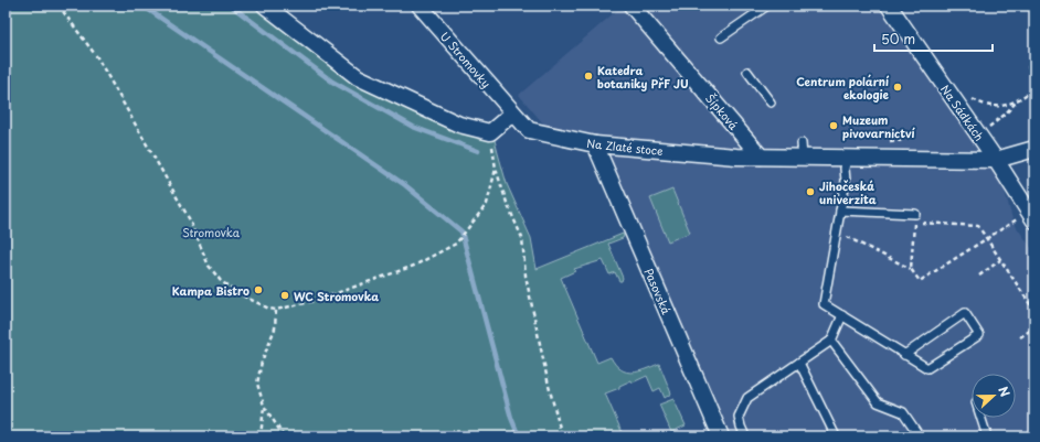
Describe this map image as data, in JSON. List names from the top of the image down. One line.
{"streets":{"street":["U Stromovky","Šípková","Na Sádkách","Na Zlaté stoce","Pasovská"]},"crossings":[["U Stromovky","Na Zlaté stoce"],["Šípková","Na Zlaté stoce"],["Na Sádkách","Na Zlaté stoce"],["Na Zlaté stoce","Pasovská"]],"parks":["Stromovka"],"places":["Katedra botaniky PřF JU","Centrum polární ekologie","Muzeum pivovarnictví","Jihočeská univerzita","Kampa Bistro","WC Stromovka"],"scale_bar":"50 m","north":"right"}
